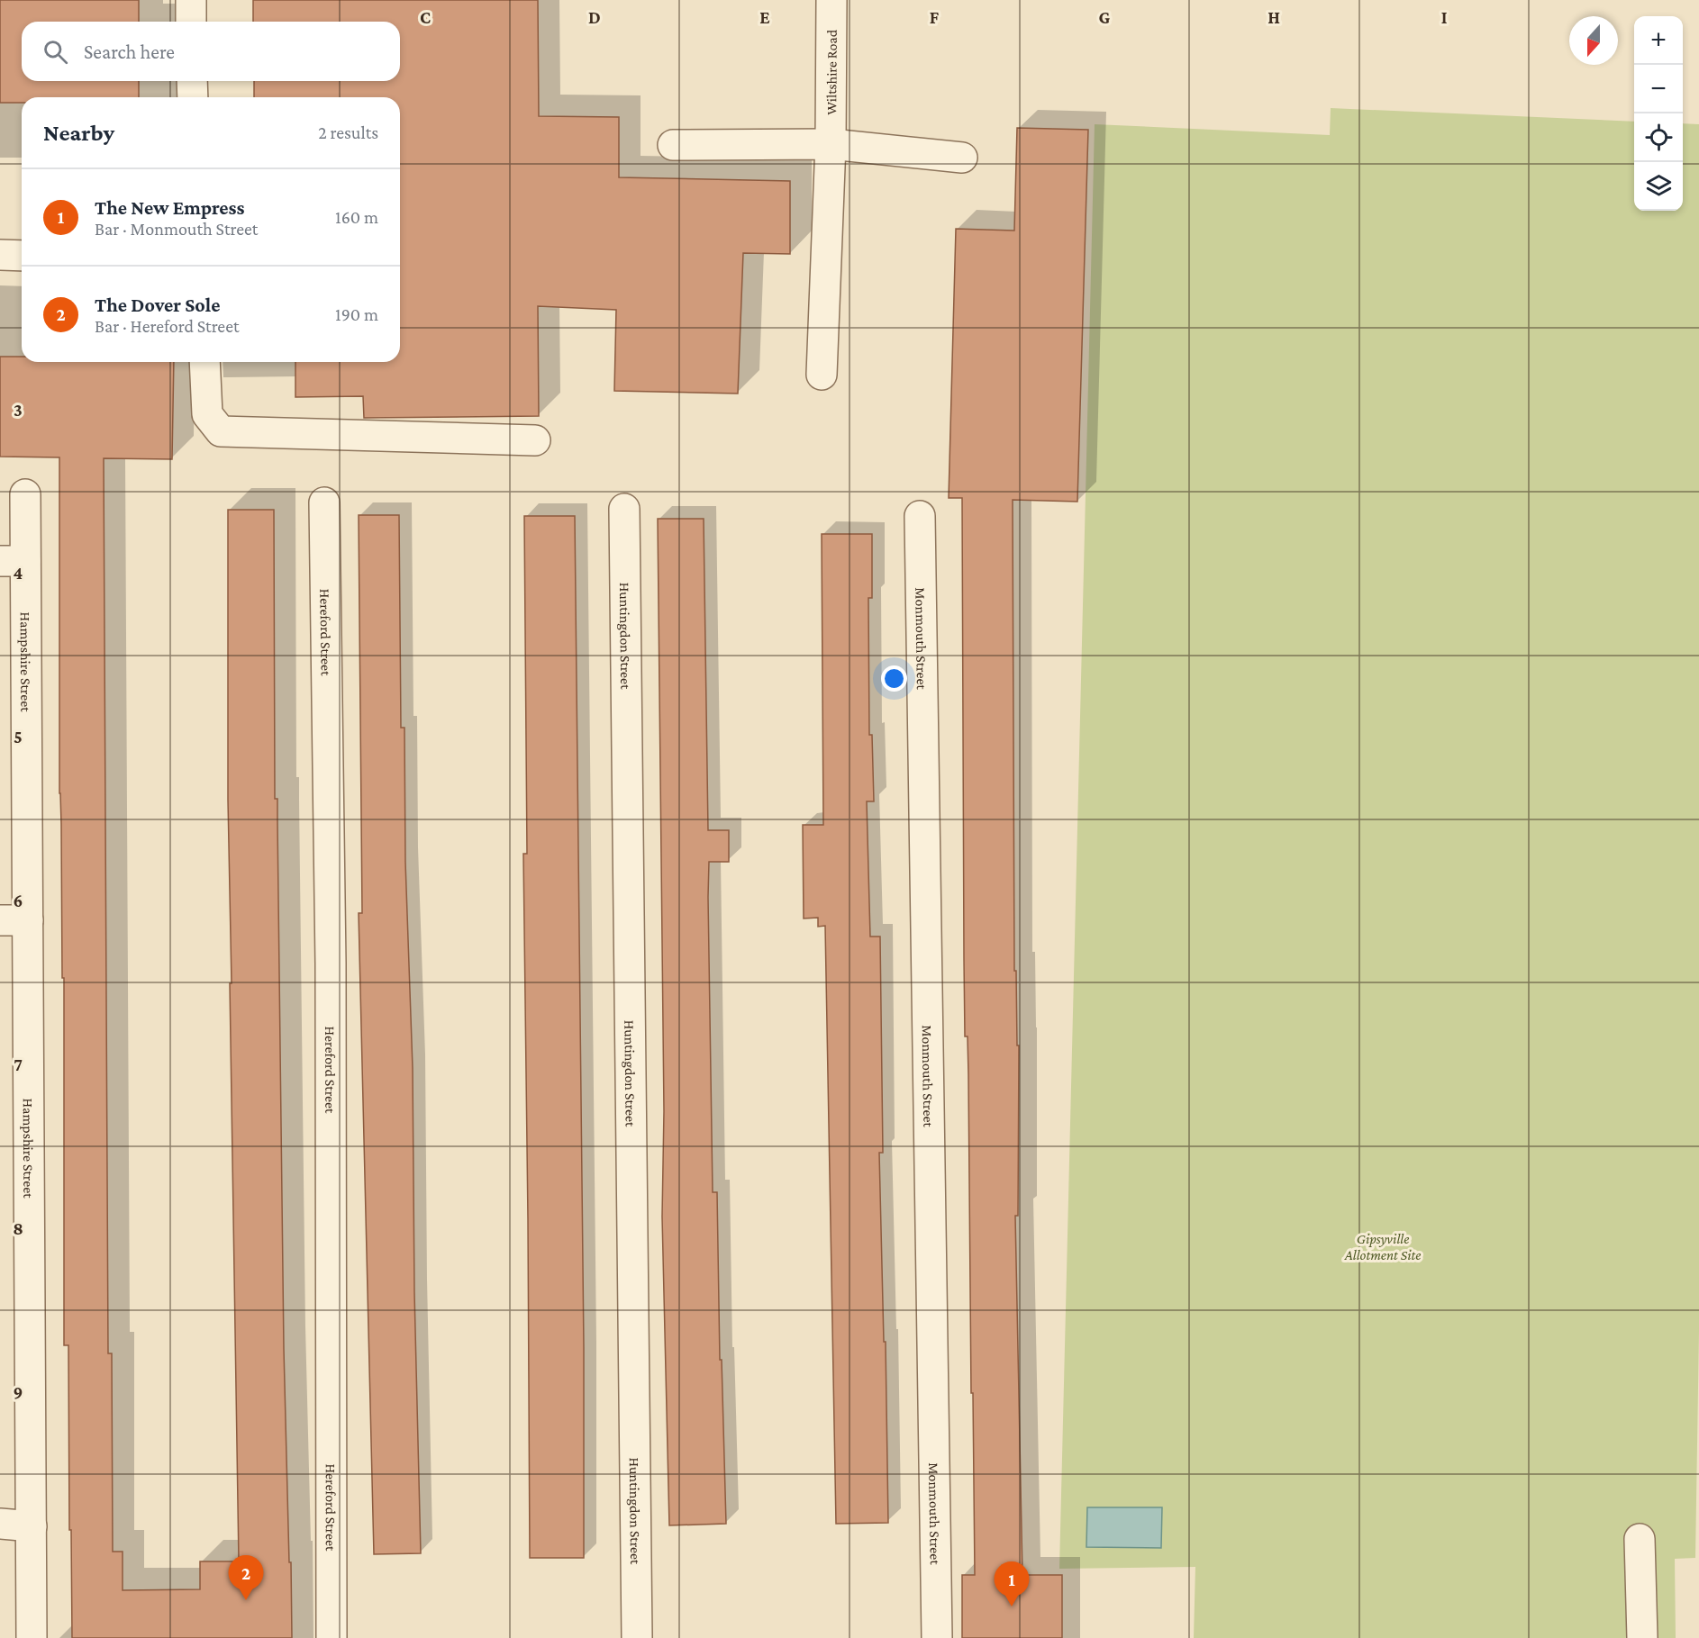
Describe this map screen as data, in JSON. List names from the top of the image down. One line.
{"streets":{"street":["Wiltshire Road","Hereford Street","Huntingdon Street","Monmouth Street","Hampshire Street"]},"parks":["Gipsyville Allotment Site"],"north":"bottom","page":{"map_buttons":["+","−"],"search":"Search here","heading":["Nearby","2 results"],"list":[{"mark":"1","name":"The New Empress","note":"Bar · Monmouth Street","value":"160 m"},{"mark":"2","name":"The Dover Sole","note":"Bar · Hereford Street","value":"190 m"}],"pins":["2","1"]},"grid":{"columns":["C","D","E","F","G","H","I"],"rows":["3","4","5","6","7","8","9"]}}
